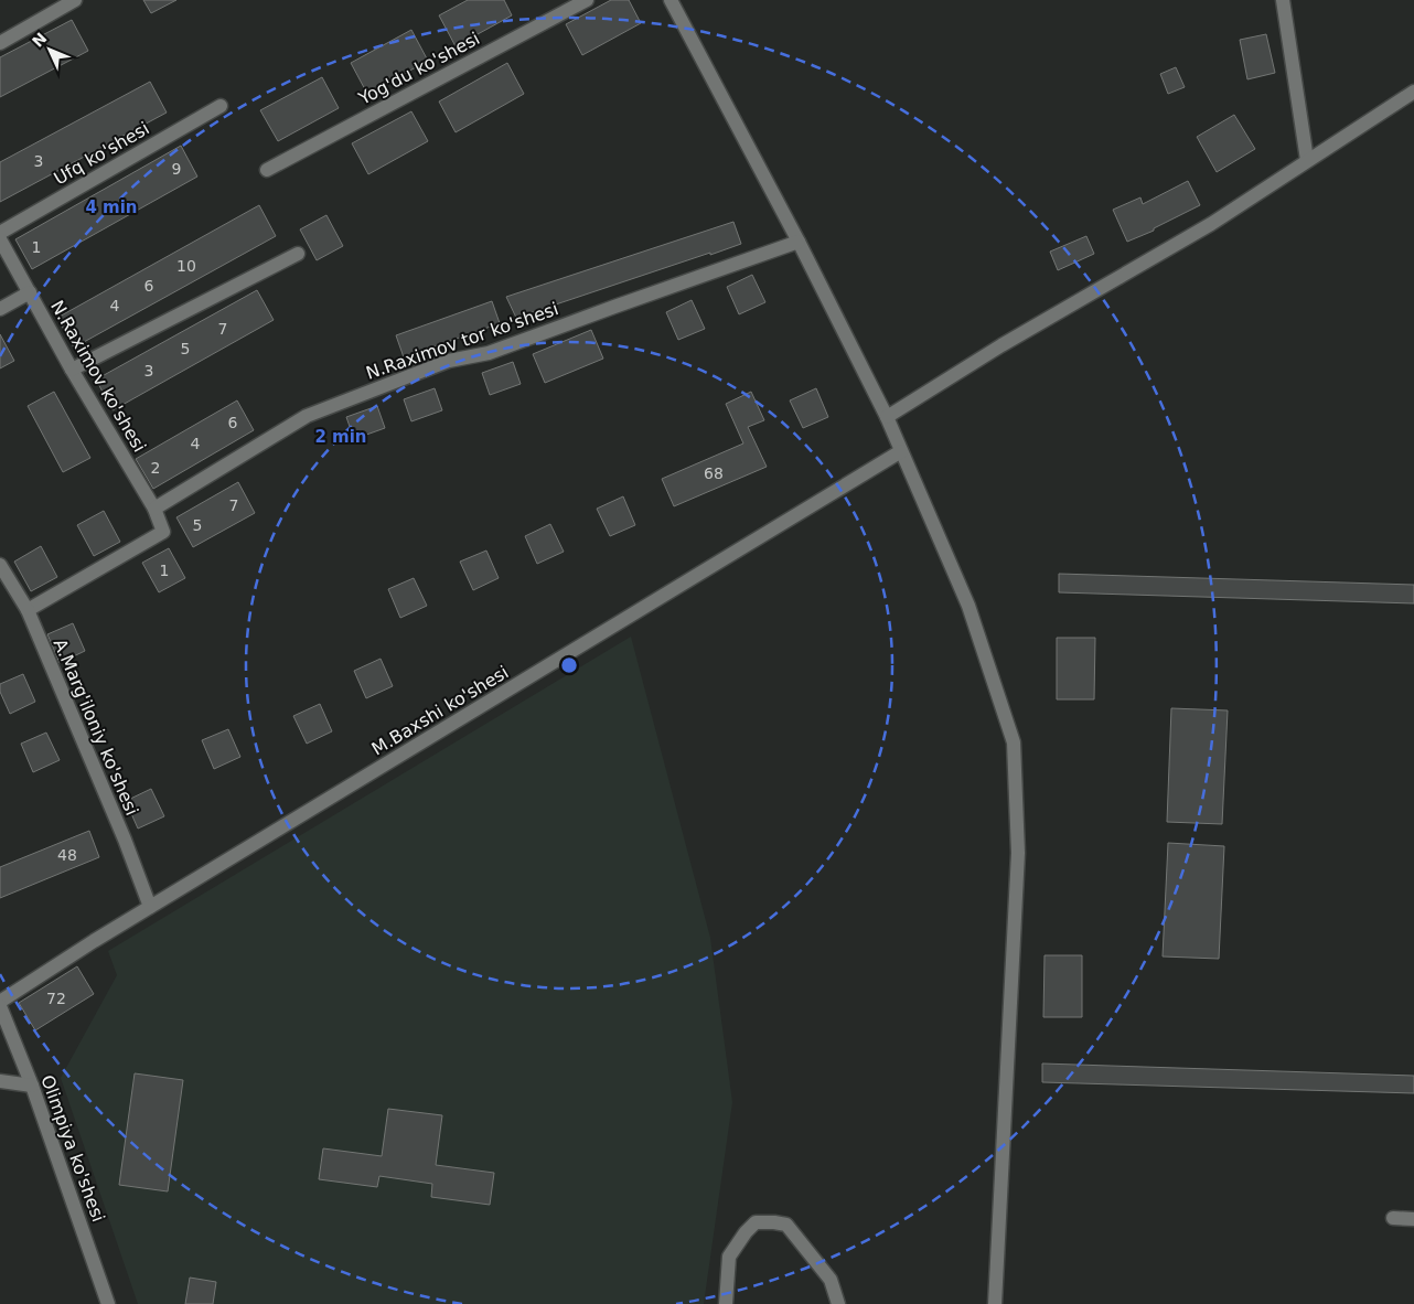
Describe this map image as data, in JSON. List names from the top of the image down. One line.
{"streets":{"street":["Yog'du ko'shesi","Ufq ko'shesi","N.Raximov tor ko'shesi","N.Raximov ko'shesi","M.Baxshi ko'shesi","A.Marg'iloniy ko'shesi","Olimpiya ko'shesi"]},"crossings":[["N.Raximov tor ko'shesi","N.Raximov ko'shesi"],["N.Raximov ko'shesi","A.Marg'iloniy ko'shesi"],["M.Baxshi ko'shesi","A.Marg'iloniy ko'shesi"]],"house_numbers":["3","9","1","10","6","4","7","5","3","6","4","2","68","7","5","1","48","72"],"north":"top left","rings":["4 min","2 min"]}
